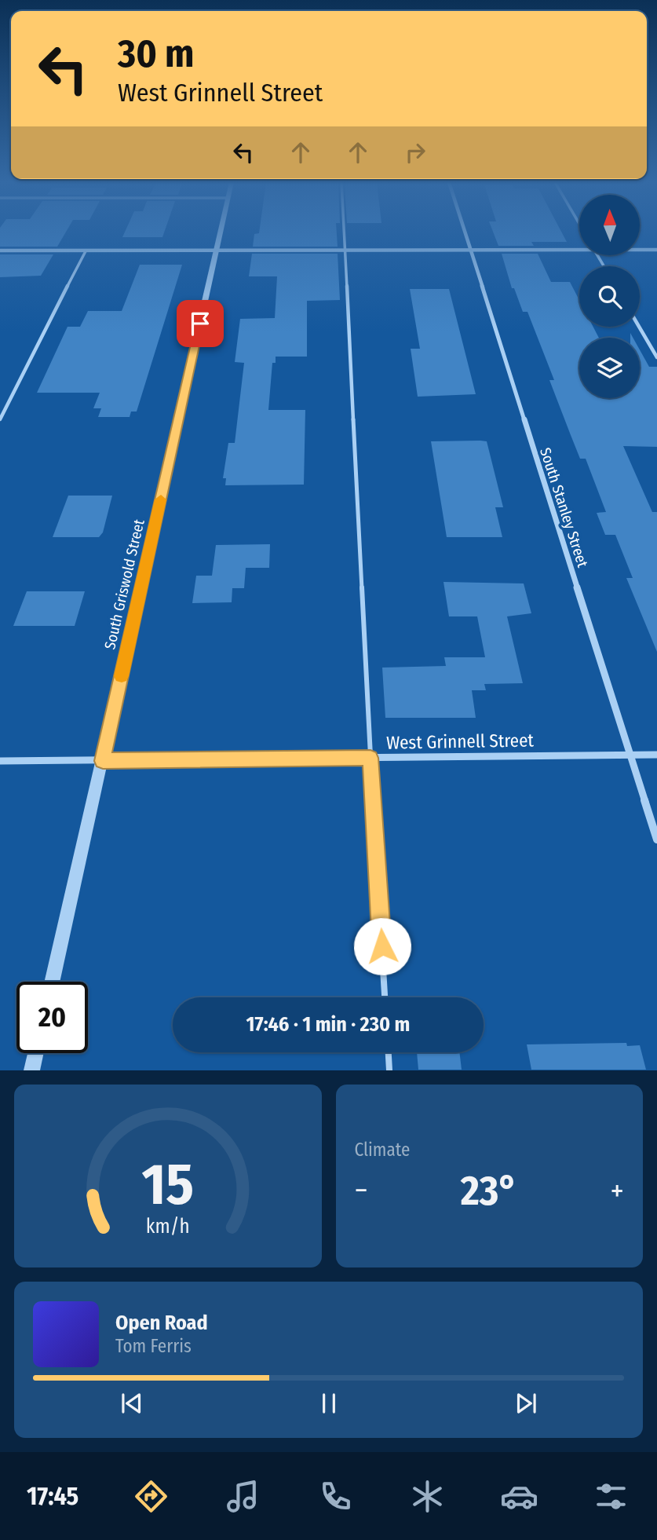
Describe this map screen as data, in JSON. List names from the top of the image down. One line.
{"streets":{"street":["South Stanley Street","South Griswold Street","West Grinnell Street"]},"crossings":[["South Stanley Street","West Grinnell Street"],["South Griswold Street","West Grinnell Street"]],"north":"top","page":{"turn":["30 m","West Grinnell Street"],"limit":"20","trip":"17:46 · 1 min · 230 m","tile":"Climate","heat":["−","23°","+"],"song":["Open Road","Tom Ferris"],"tabs":"17:45","gauge":["15","km/h"]}}
